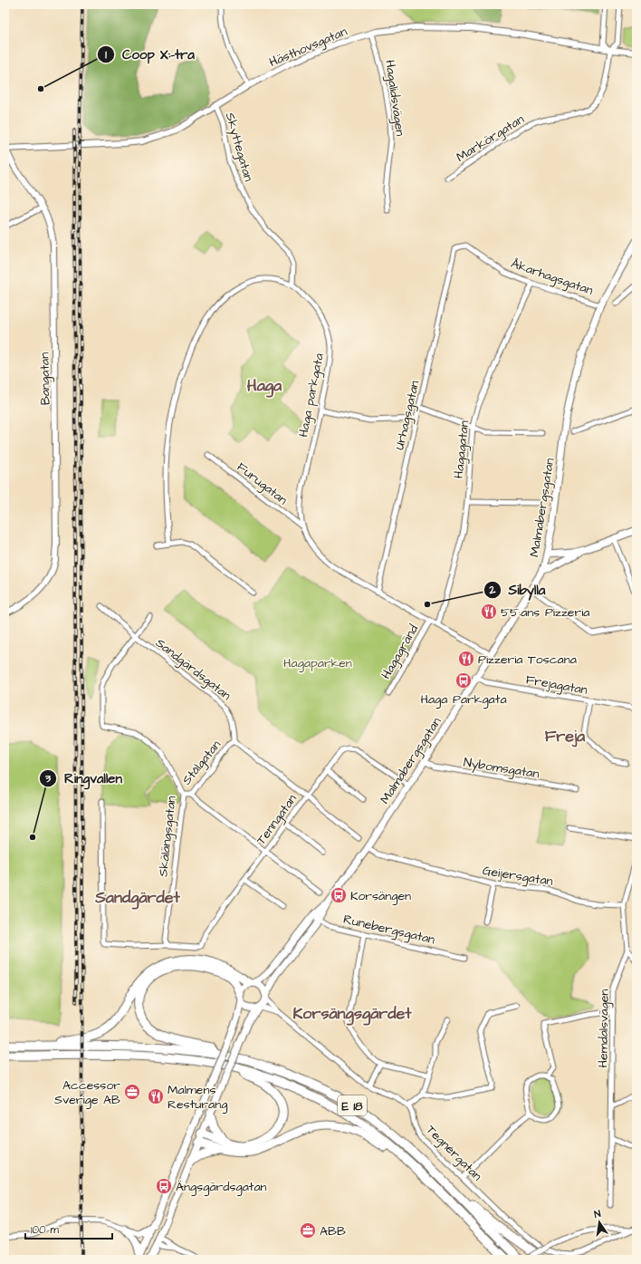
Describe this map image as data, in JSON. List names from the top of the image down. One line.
{"streets":{"highway":["E 18"],"main road":["Malmabergsgatan"],"street":["Hästhovsgatan","Hagalidsvägen","Markörgatan","Skyttegatan","Åkarhagsgatan","Bangatan","Haga parkgata","Urhagsgatan","Hagagatan","Furugatan","Hagagränd","Sandgärdsgatan","Frejagatan","Stålgatan","Nybomsgatan","Tenngatan","Skälängsgatan","Geijersgatan","Runebergsgatan","Hemdalsvägen","Tegnérgatan"]},"crossings":[["Hästhovsgatan","Hagalidsvägen"],["Hästhovsgatan","Markörgatan"],["Hästhovsgatan","Skyttegatan"],["Hästhovsgatan","Bangatan"],["Skyttegatan","Haga parkgata"],["Åkarhagsgatan","Urhagsgatan"],["Åkarhagsgatan","Hagagatan"],["Åkarhagsgatan","Malmabergsgatan"],["Haga parkgata","Urhagsgatan"],["Haga parkgata","Hagagatan"],["Haga parkgata","Furugatan"],["Haga parkgata","Malmabergsgatan"],["Haga parkgata","Hagagränd"],["Malmabergsgatan","Frejagatan"],["Malmabergsgatan","Nybomsgatan"],["Malmabergsgatan","Tenngatan"],["Malmabergsgatan","Geijersgatan"],["Malmabergsgatan","Runebergsgatan"],["Malmabergsgatan","E 18"],["Sandgärdsgatan","Stålgatan"],["Sandgärdsgatan","Skälängsgatan"],["Stålgatan","Skälängsgatan"],["Tenngatan","Skälängsgatan"],["Geijersgatan","Hemdalsvägen"]],"districts":["Haga","Freja","Sandgärdet","Korsängsgärdet"],"parks":["Hagaparken"],"places":{"other":["Coop X:-tra","Sibylla","Ringvallen"],"restaurant":["55:ans Pizzeria","Pizzeria Toscana","Malmens Resturang"],"bus stop":["Haga Parkgata","Korsängen","Ängsgärdsgatan"],"office":["Accessor Sverige AB","ABB"]},"scale_bar":"100 m","north":"top"}
